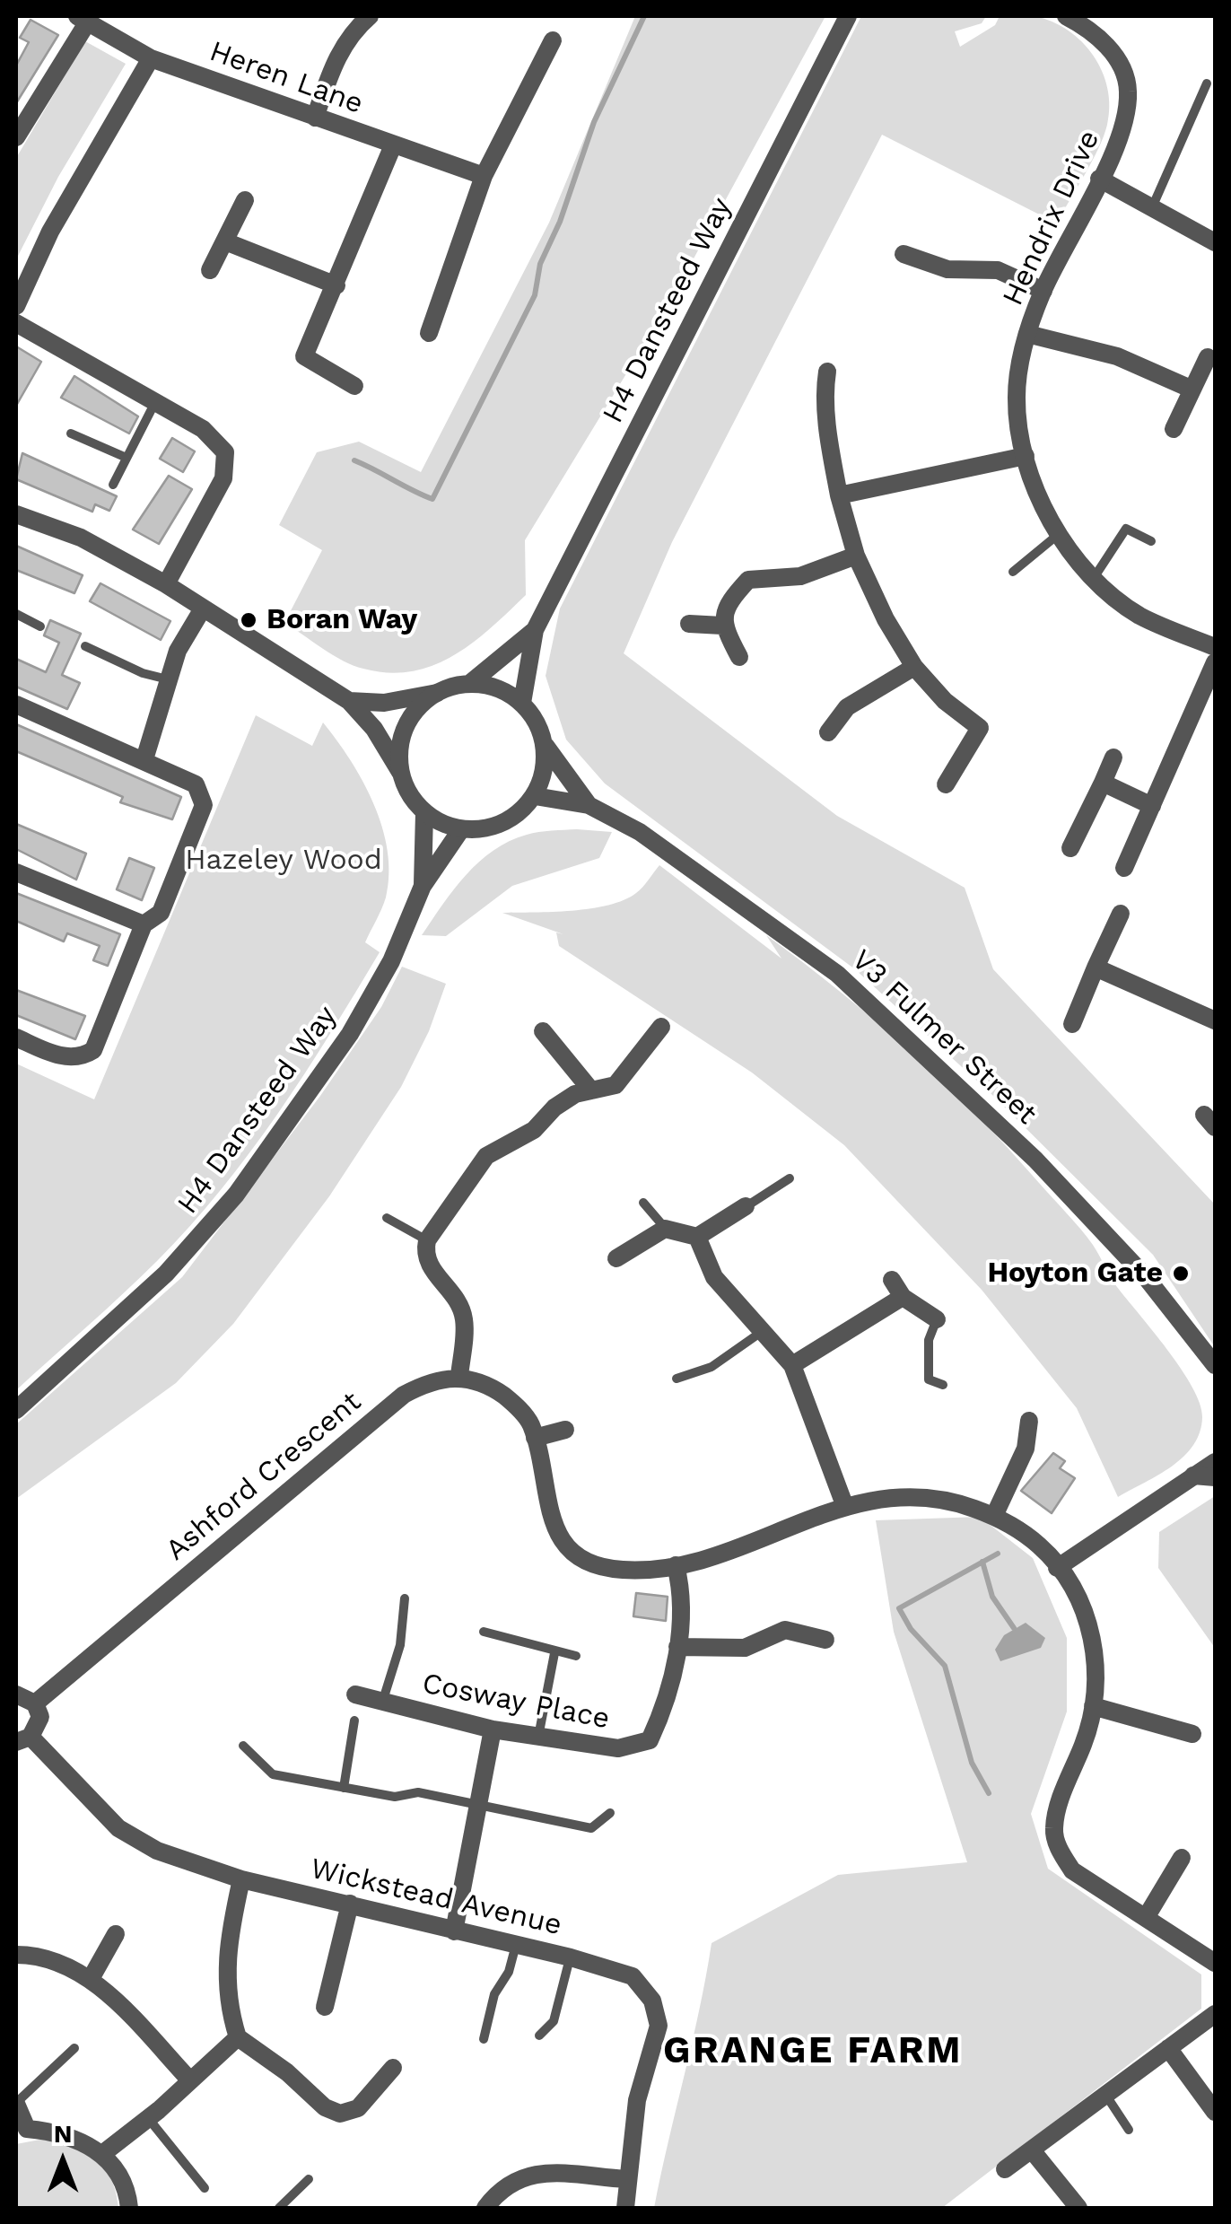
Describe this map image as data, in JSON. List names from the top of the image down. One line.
{"streets":{"street":["Heren Lane","Hendrix Drive","H4 Dansteed Way","V3 Fulmer Street","Ashford Crescent","Cosway Place","Wickstead Avenue"]},"crossings":[["H4 Dansteed Way","V3 Fulmer Street"]],"districts":["GRANGE FARM"],"parks":["Hazeley Wood"],"places":["Boran Way","Hoyton Gate"],"north":"top"}
